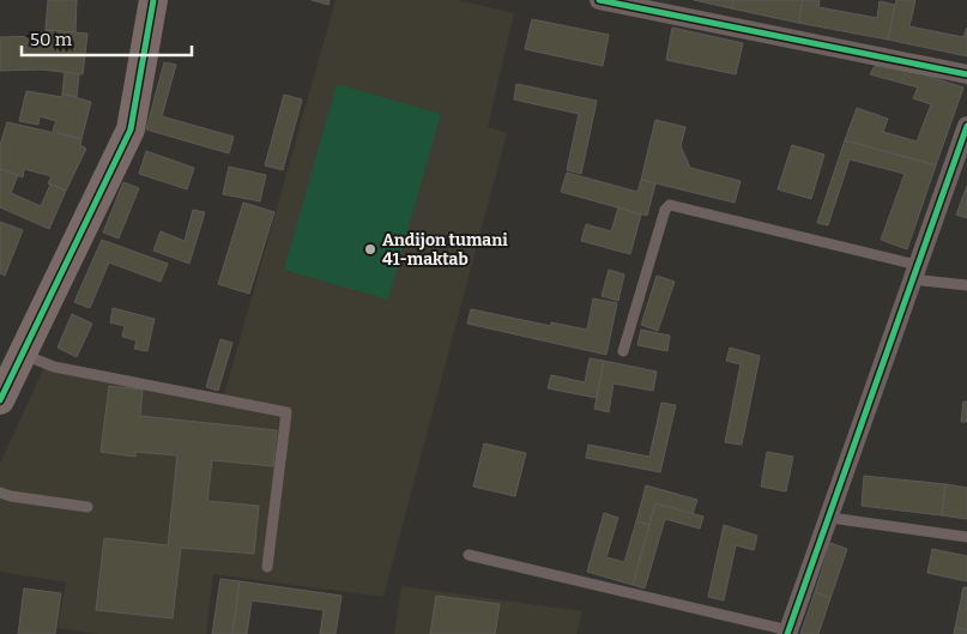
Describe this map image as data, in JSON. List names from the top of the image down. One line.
{"places":["Andijon tumani 41-maktab"],"scale_bar":"50 m"}
